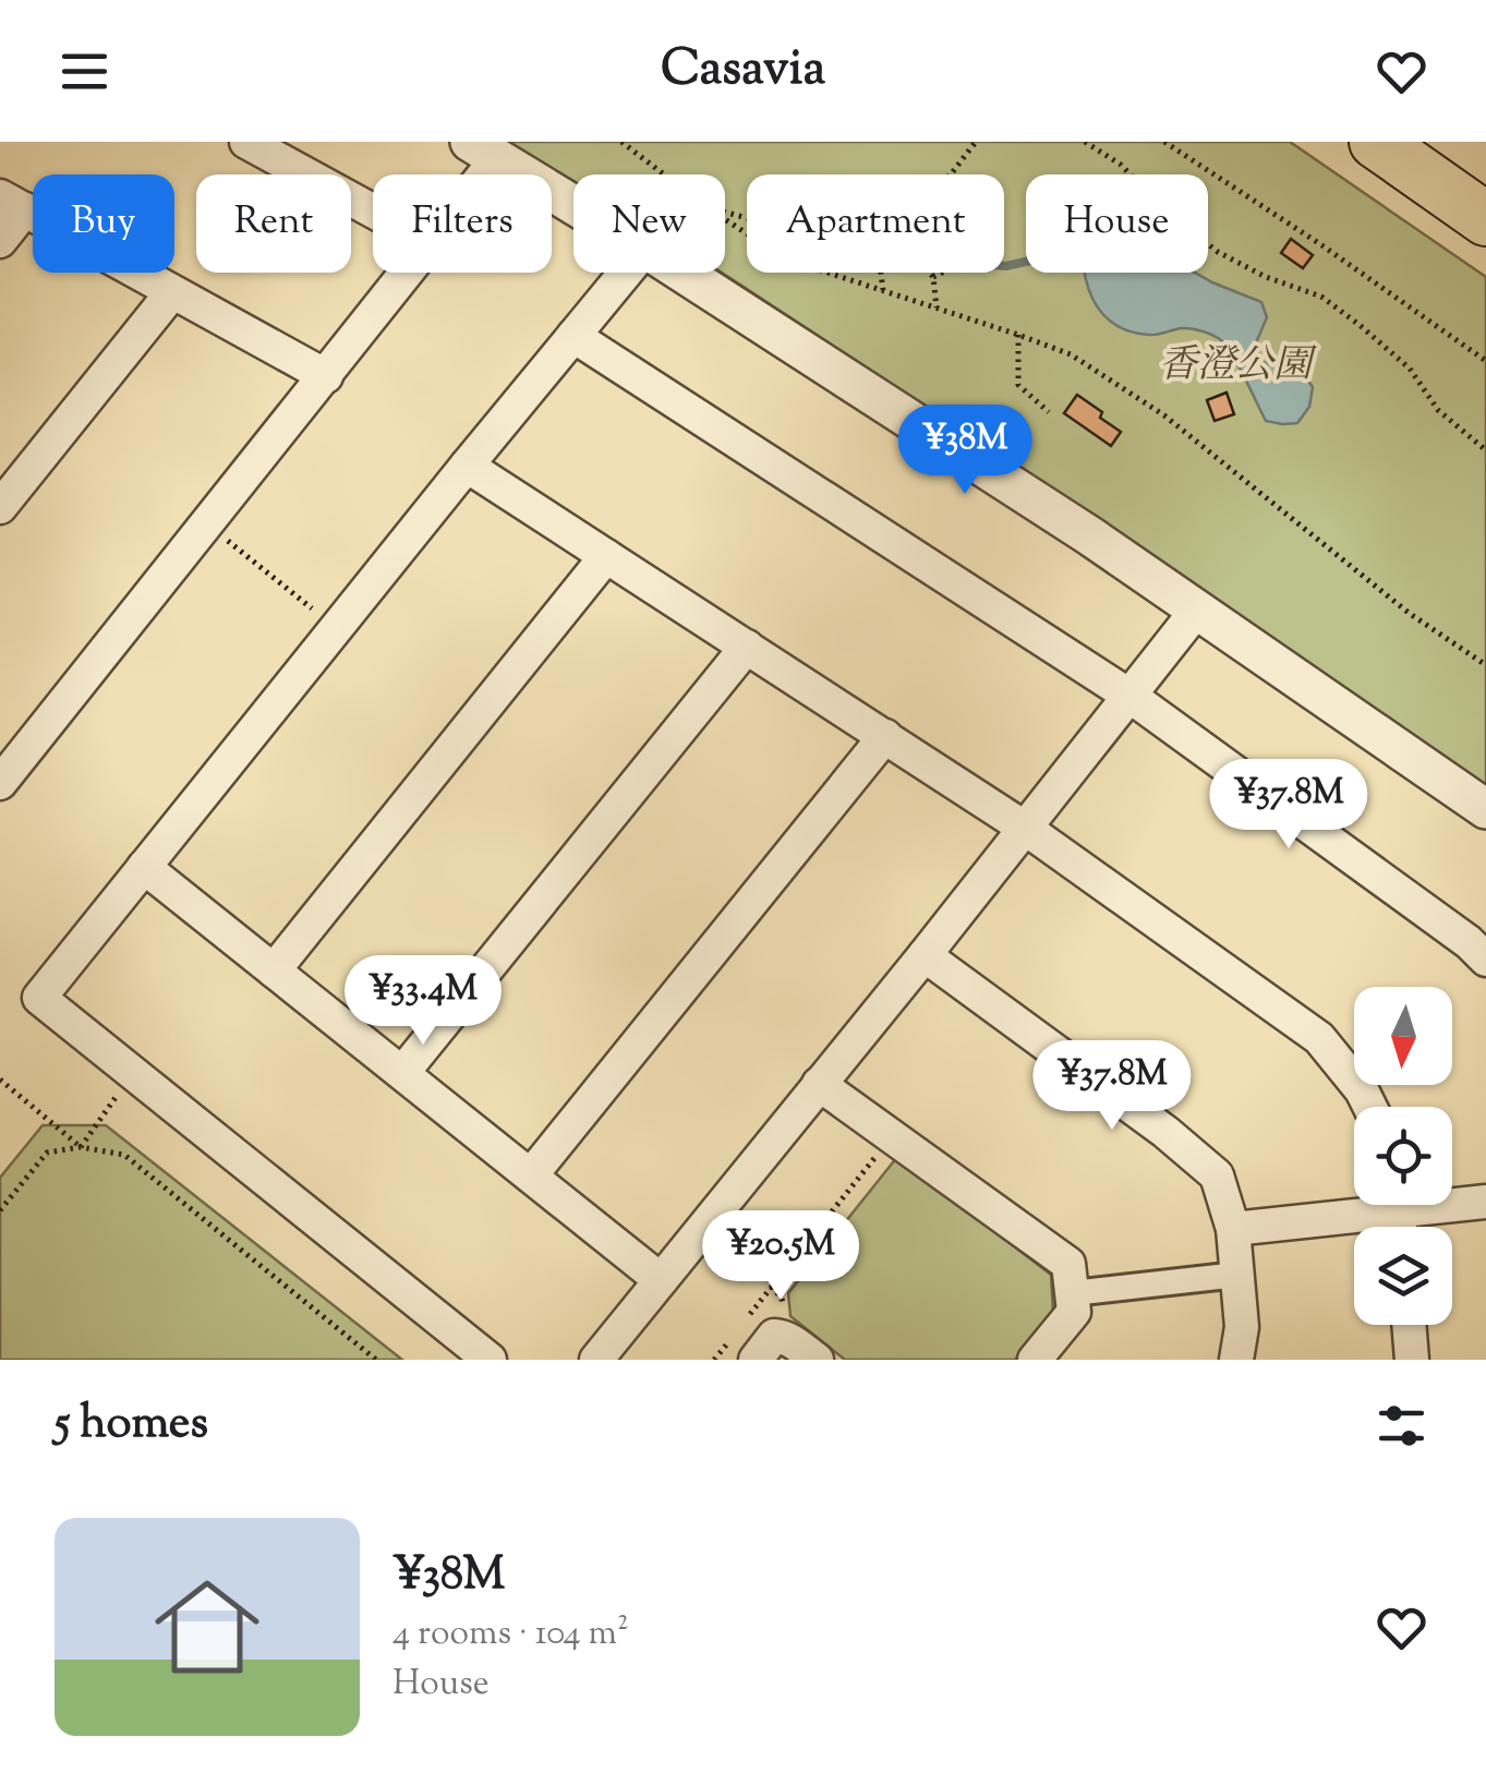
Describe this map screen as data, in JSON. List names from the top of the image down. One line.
{"parks":["香澄公園"],"north":"bottom","page":{"header":"Casavia","chip":["Buy","Rent","Filters","New","Apartment","House"],"price":["¥38M","¥37.8M","¥33.4M","¥37.8M","¥20.5M"],"heading":"5 homes","list":[{"name":"¥38M","note":"4 rooms · 104 m² · House"}]}}
